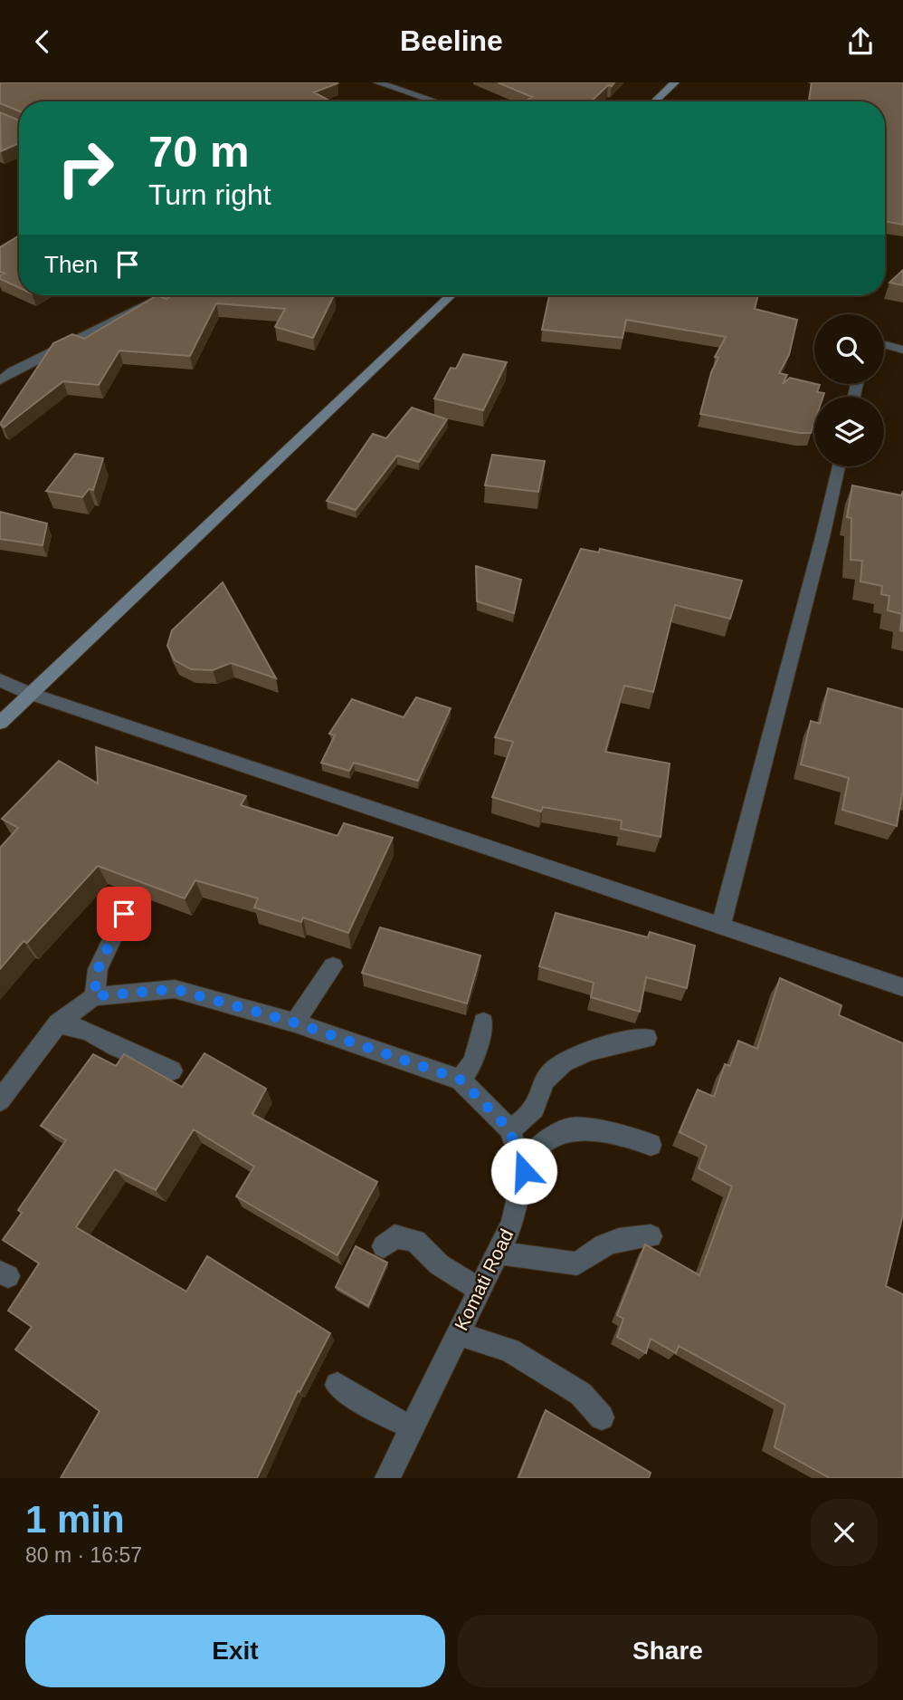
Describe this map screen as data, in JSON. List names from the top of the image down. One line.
{"streets":{"street":["Komati Road"]},"page":{"header":"Beeline","turn":["70 m","Turn right"],"then":"Then","heading":["1 min","80 m · 16:57"],"buttons":["Exit","Share"]}}
